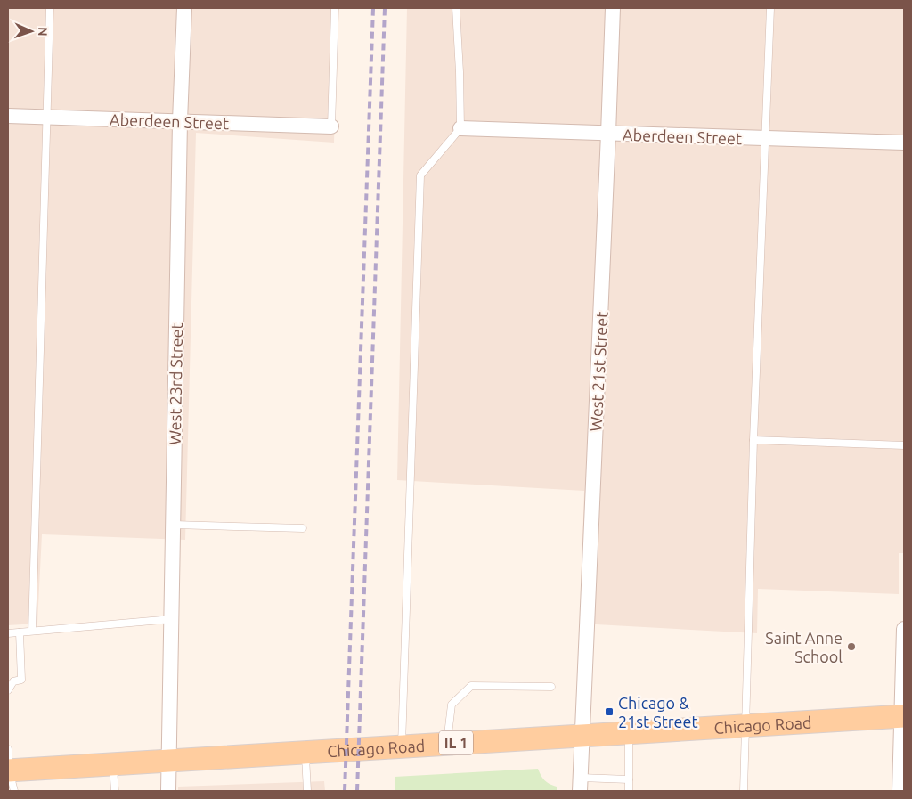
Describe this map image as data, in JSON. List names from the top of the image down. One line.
{"streets":{"main road":["Chicago Road","IL 1"],"street":["Aberdeen Street","West 21st Street","West 23rd Street"]},"crossings":[["Aberdeen Street","West 21st Street"],["Aberdeen Street","West 23rd Street"],["West 21st Street","Chicago Road"],["West 23rd Street","Chicago Road"]],"places":{"other":["Saint Anne School"],"transit":["Chicago & 21st Street"]},"north":"right"}
